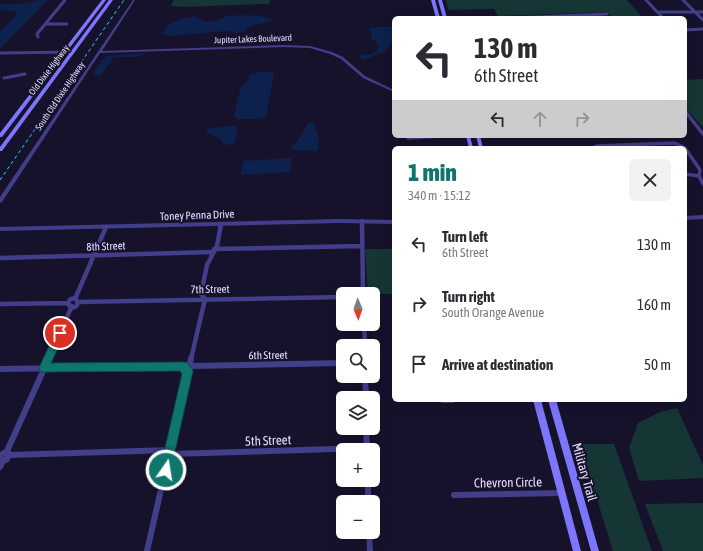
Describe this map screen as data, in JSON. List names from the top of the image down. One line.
{"streets":{"main road":["Old Dixie Highway","Military Trail"],"street":["Jupiter Lakes Boulevard","South Old Dixie Highway","Toney Penna Drive","8th Street","7th Street","6th Street","5th Street","Chevron Circle"]},"crossings":[["Jupiter Lakes Boulevard","South Old Dixie Highway"]],"north":"bottom","page":{"turn":["130 m","6th Street"],"heading":["1 min","340 m · 15:12"],"list":[{"name":"Turn left","note":"6th Street","value":"130 m"},{"name":"Turn right","note":"South Orange Avenue","value":"160 m"},{"name":"Arrive at destination","value":"50 m"}],"map_buttons":["+","−"]}}
